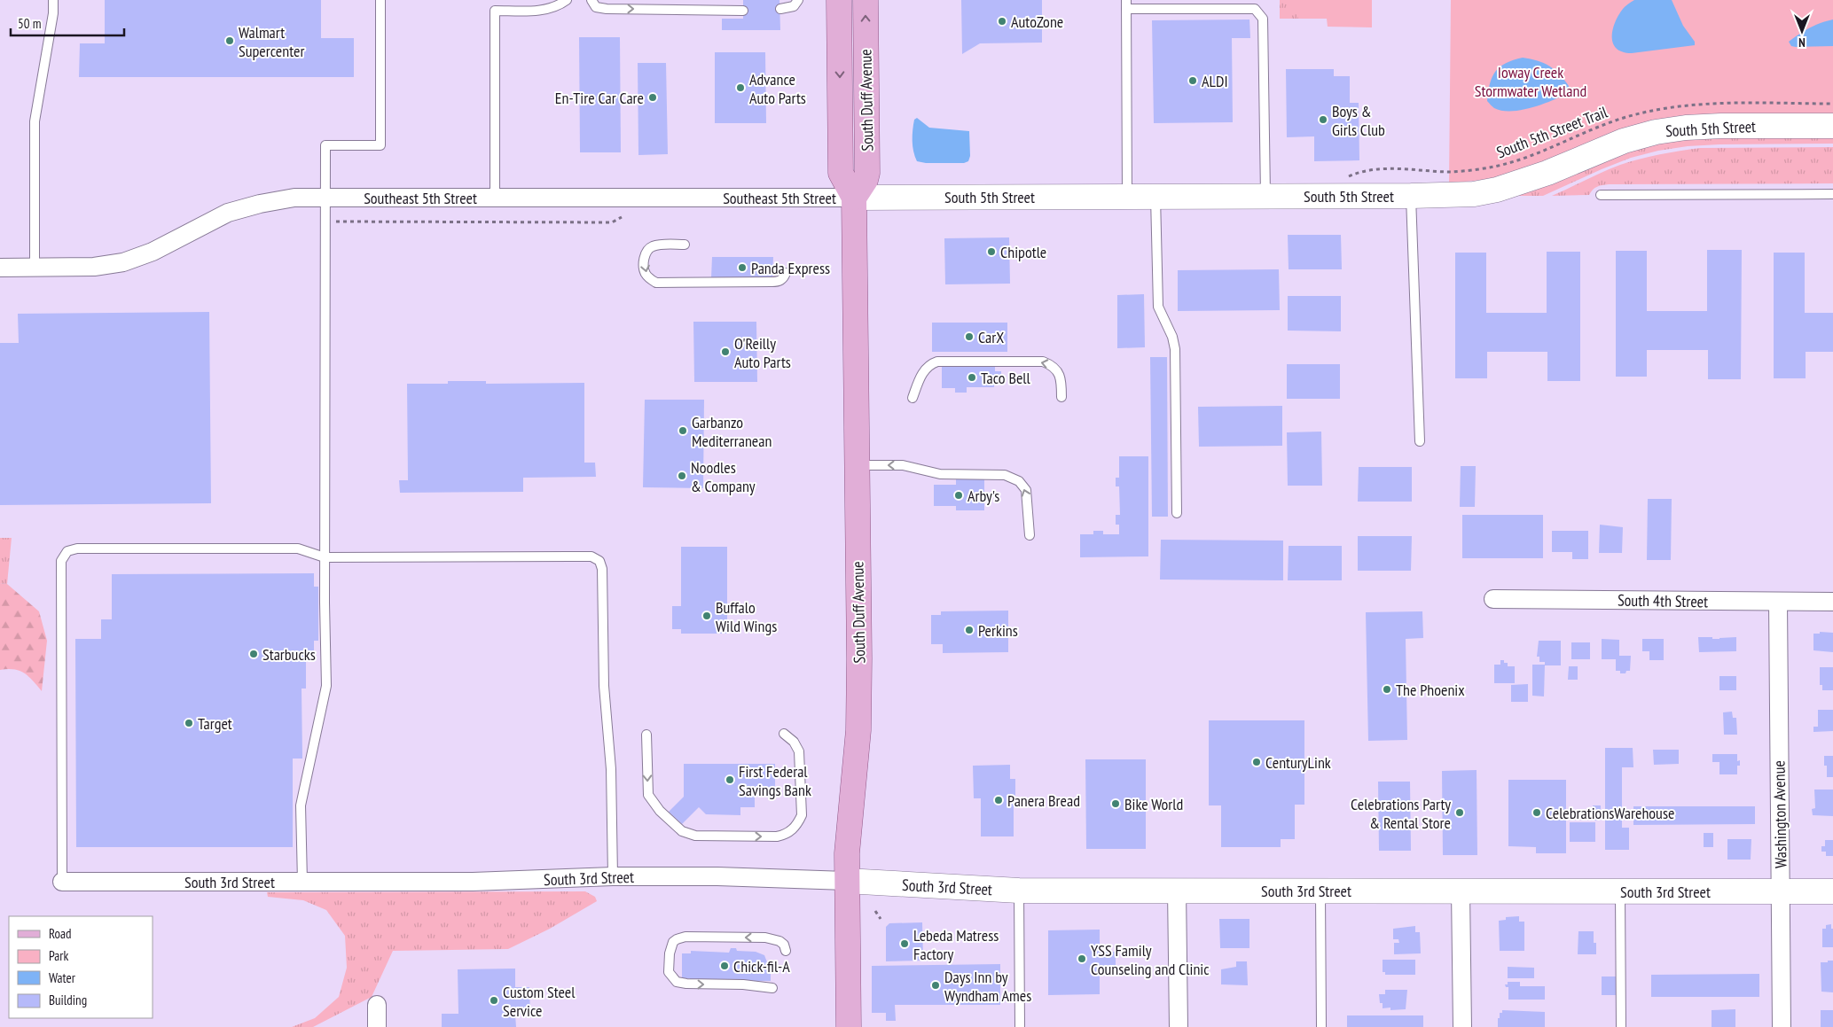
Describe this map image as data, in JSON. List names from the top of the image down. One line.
{"streets":{"main road":["South Duff Avenue"],"street":["South 5th Street","Southeast 5th Street","South 4th Street","Washington Avenue","South 3rd Street"],"path":["South 5th Street Trail"]},"crossings":[["South Duff Avenue","South 5th Street"],["South Duff Avenue","Southeast 5th Street"],["South Duff Avenue","South 3rd Street"],["South 5th Street","Southeast 5th Street"],["South 4th Street","Washington Avenue"],["Washington Avenue","South 3rd Street"]],"parks":["Ioway Creek Stormwater Wetland"],"places":["AutoZone","Walmart Supercenter","ALDI","Advance Auto Parts","En-Tire Car Care","Boys & Girls Club","Chipotle","Panda Express","CarX","O'Reilly Auto Parts","Taco Bell","Garbanzo Mediterranean","Noodles & Company","Arby's","Buffalo Wild Wings","Perkins","Starbucks","The Phoenix","Target","CenturyLink","First Federal Savings Bank","Panera Bread","Bike World","Celebrations Party & Rental Store","CelebrationsWarehouse","Lebeda Matress Factory","YSS Family Counseling and Clinic","Chick-fil-A","Days Inn by Wyndham Ames","Custom Steel Service"],"legend":["Road","Park","Water","Building"],"scale_bar":"50 m","north":"bottom"}
